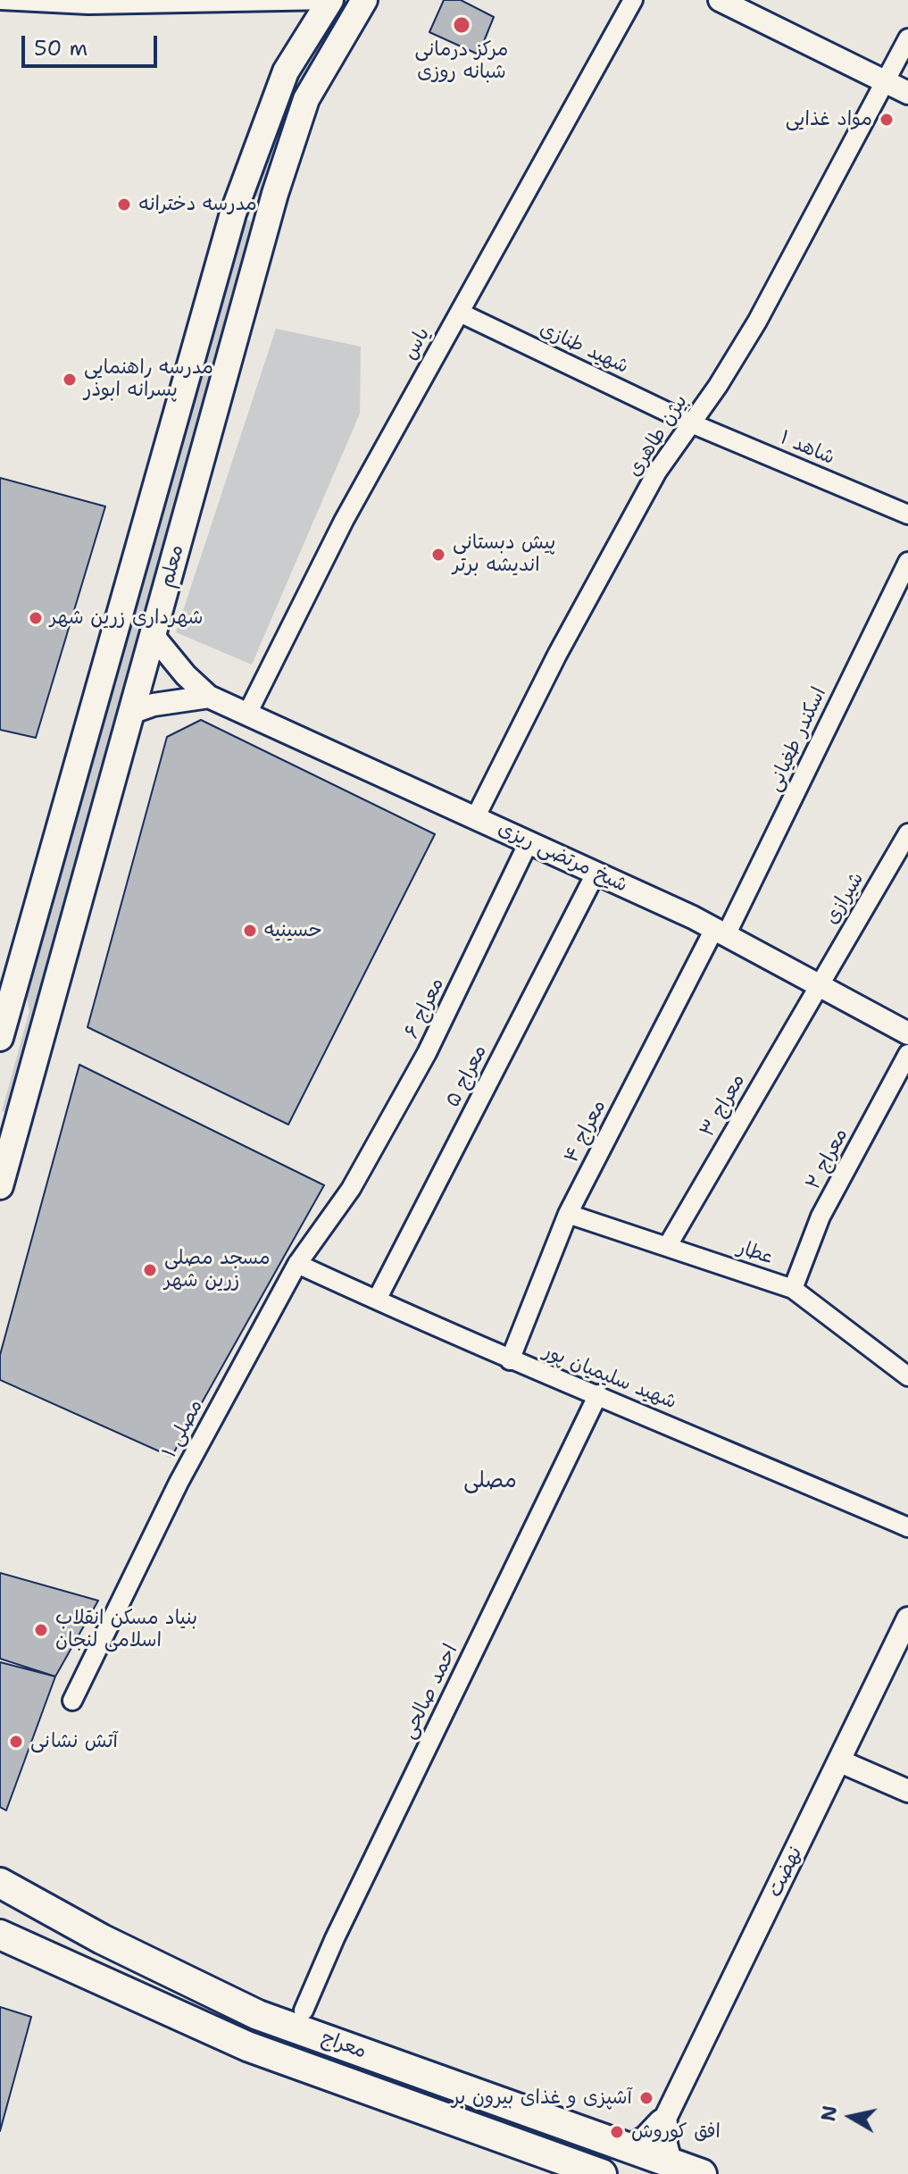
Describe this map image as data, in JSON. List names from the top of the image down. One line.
{"streets":{"main road":["معلم","معراج"],"street":["یاس","شهید طنازی","بیژن طاهری","شاهد ۱","اسکندر طغیانی","شیخ مرتضی ریزی","شیرازی","معراج ۶","معراج ۵","معراج ۳","معراج ۴","معراج ۲","عطار","شهید سلیمیان پور","مصلی ۱","احمد صالحی","نهضت"]},"crossings":[["یاس","شهید طنازی"],["یاس","شیخ مرتضی ریزی"],["شهید طنازی","بیژن طاهری"],["شهید طنازی","شاهد ۱"],["بیژن طاهری","شاهد ۱"],["بیژن طاهری","شیخ مرتضی ریزی"],["معلم","شیخ مرتضی ریزی"],["اسکندر طغیانی","شیخ مرتضی ریزی"],["اسکندر طغیانی","معراج ۴"],["شیخ مرتضی ریزی","شیرازی"],["شیخ مرتضی ریزی","معراج ۶"],["شیخ مرتضی ریزی","معراج ۵"],["شیخ مرتضی ریزی","معراج ۳"],["شیخ مرتضی ریزی","معراج ۴"],["شیرازی","معراج ۳"],["معراج ۶","مصلی ۱"],["معراج ۵","شهید سلیمیان پور"],["معراج ۳","عطار"],["معراج ۴","عطار"],["معراج ۴","شهید سلیمیان پور"],["معراج ۲","عطار"],["شهید سلیمیان پور","مصلی ۱"],["شهید سلیمیان پور","احمد صالحی"]],"districts":["مصلی"],"places":["مرکز درمانی شبانه روزی","مواد غذایی","مدرسه دخترانه","مدرسه راهنمایی پسرانه ابوذر","پیش دبستانی اندیشه برتر","شهرداری زرین شهر","حسینیه","مسجد مصلی زرین شهر","بنیاد مسکن انقلاب اسلامی لنجان","آتش نشانی","آشپزی و غذای بیرون بر","افق کوروش"],"scale_bar":"50 m","north":"left"}
